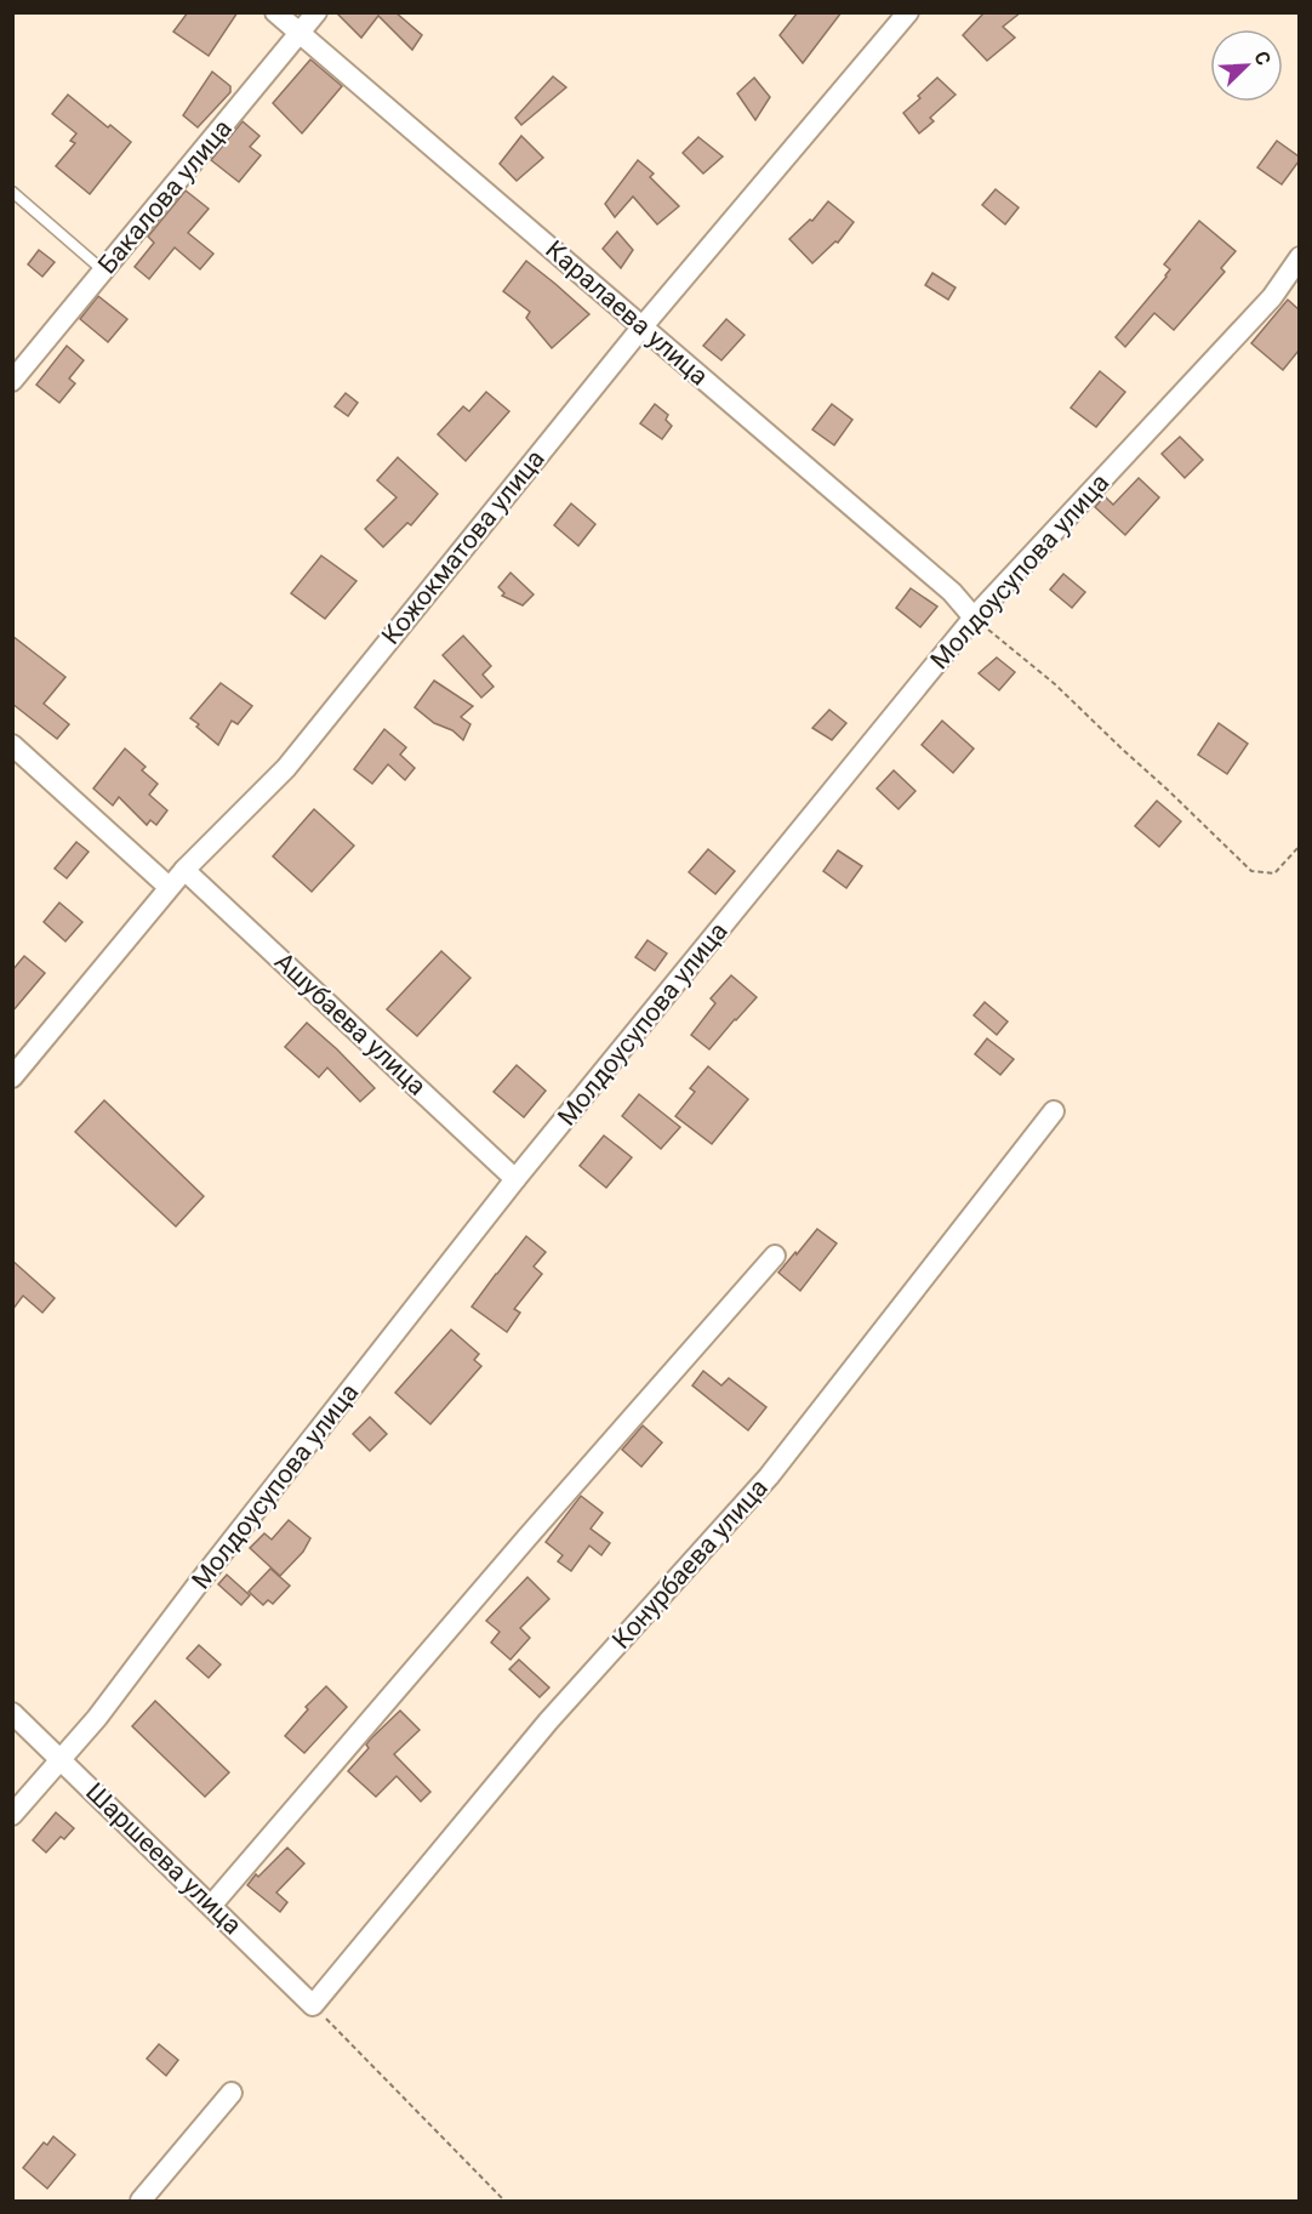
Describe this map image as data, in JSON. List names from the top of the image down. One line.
{"streets":{"street":["Бакалова улица","Каралаева улица","Кожокматова улица","Молдоусупова улица","Ашубаева улица","Конурбаева улица","Шаршеева улица"]},"crossings":[["Бакалова улица","Каралаева улица"],["Каралаева улица","Кожокматова улица"],["Каралаева улица","Молдоусупова улица"],["Кожокматова улица","Ашубаева улица"],["Молдоусупова улица","Ашубаева улица"],["Молдоусупова улица","Шаршеева улица"],["Конурбаева улица","Шаршеева улица"]],"north":"top right"}
